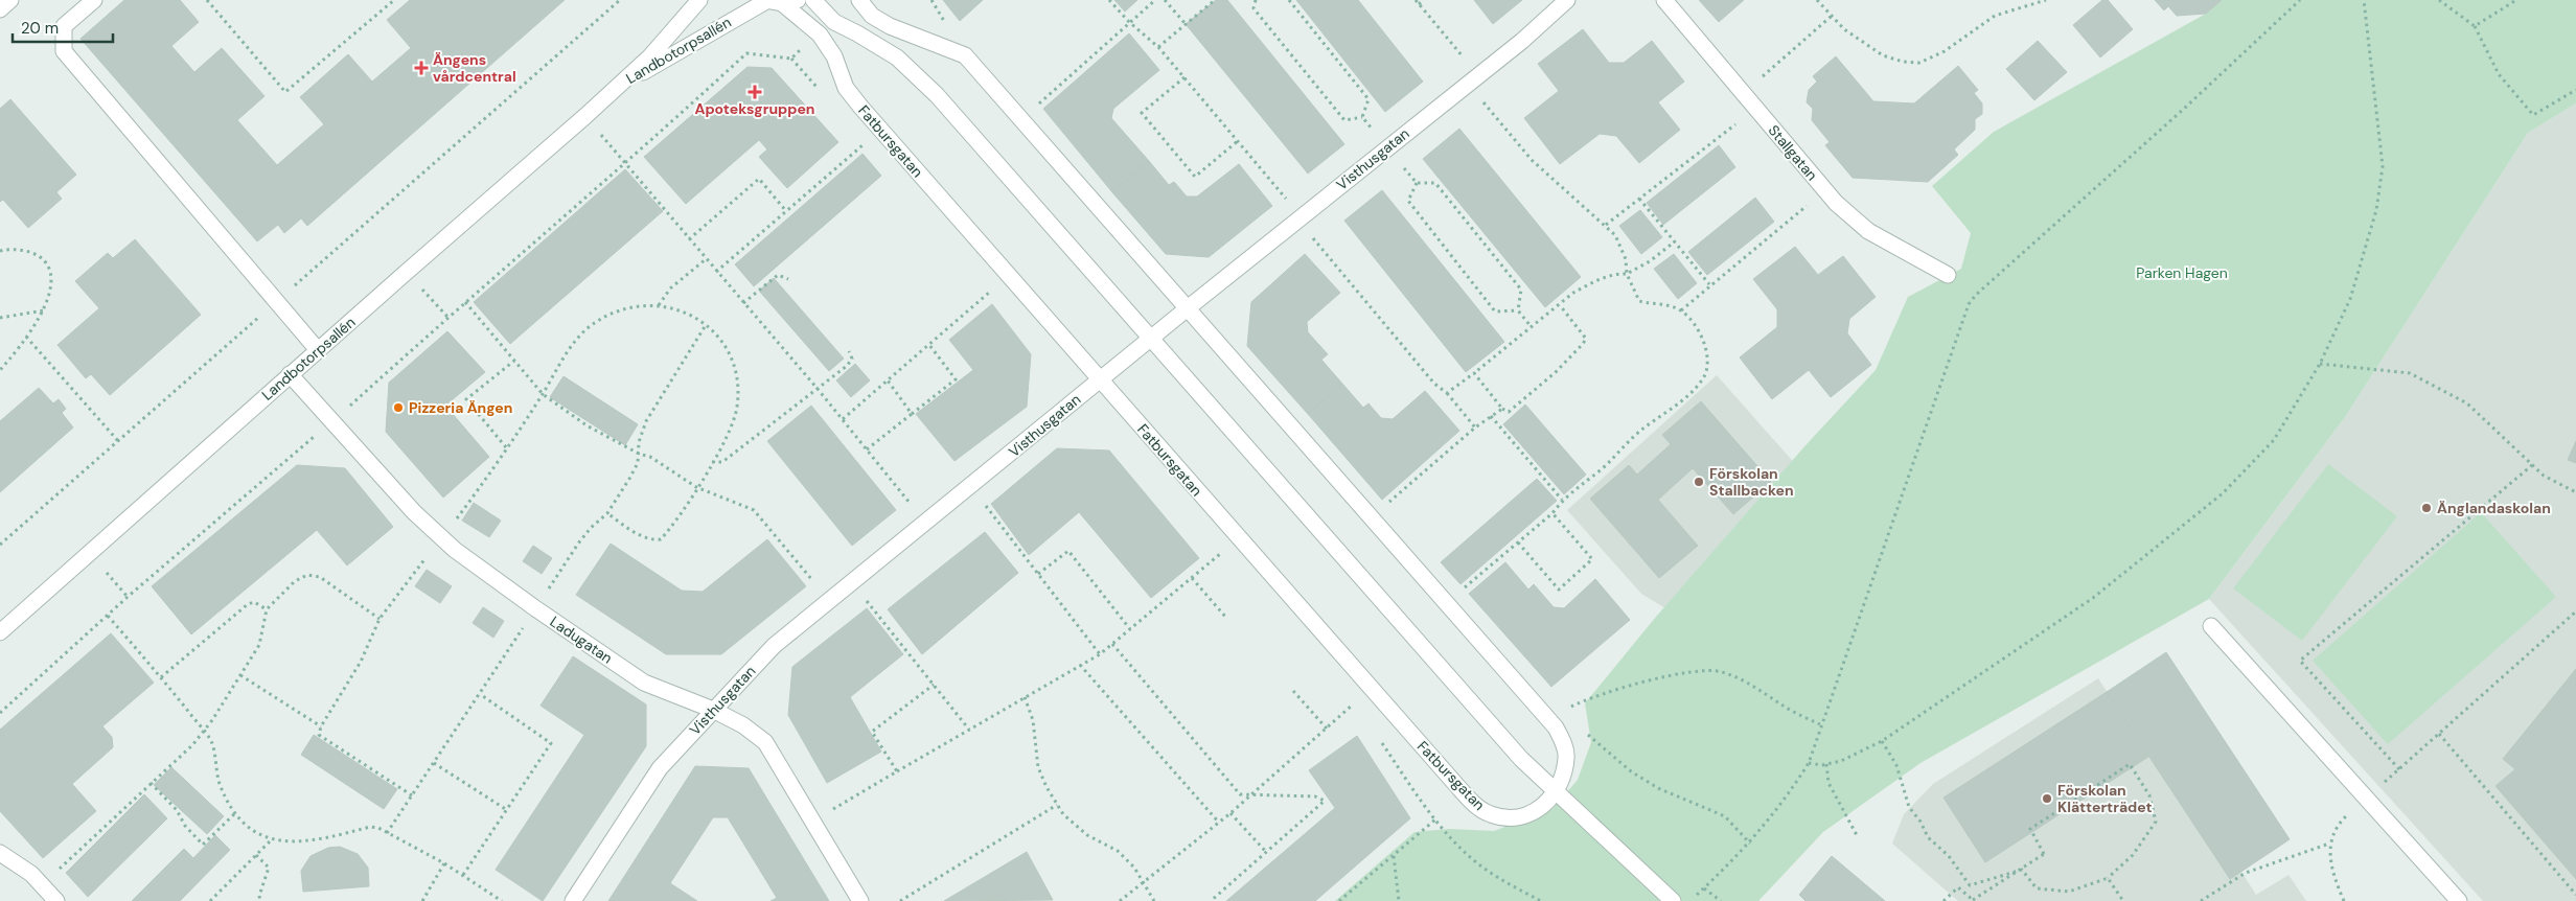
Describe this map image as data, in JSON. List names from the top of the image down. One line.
{"streets":{"street":["Landbotorpsallén","Fatbursgatan","Stallgatan","Visthusgatan","Ladugatan"]},"crossings":[["Landbotorpsallén","Fatbursgatan"],["Landbotorpsallén","Ladugatan"],["Fatbursgatan","Visthusgatan"],["Visthusgatan","Ladugatan"]],"parks":["Parken Hagen"],"places":{"health":["Ängens vårdcentral","Apoteksgruppen"],"other":["Pizzeria Ängen","Förskolan Stallbacken","Änglandaskolan","Förskolan Klätterträdet"]},"scale_bar":"20 m"}
